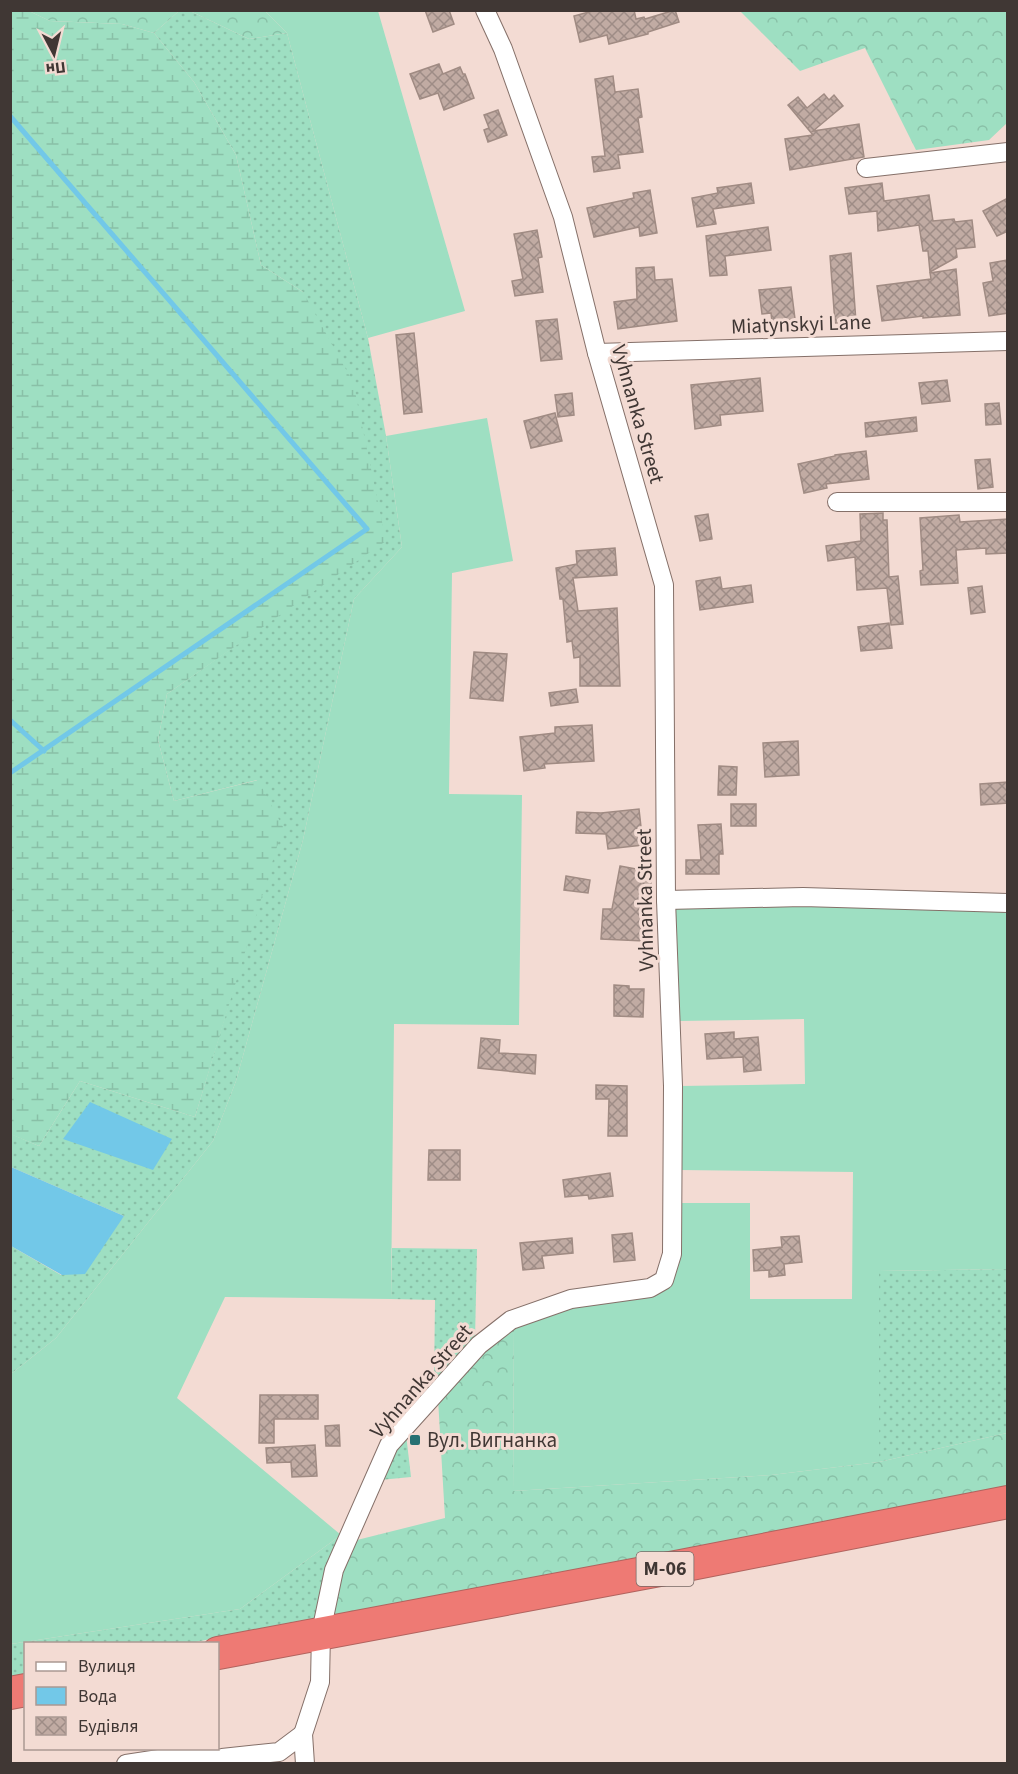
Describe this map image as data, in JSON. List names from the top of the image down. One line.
{"streets":{"highway":["М-06"],"street":["Miatynskyi Lane","Vyhnanka Street"]},"crossings":[["Miatynskyi Lane","Vyhnanka Street"],["Vyhnanka Street","М-06"]],"places":{"transit":["Вул. Вигнанка"]},"legend":["Вулиця","Вода","Будівля"],"north":"bottom"}
